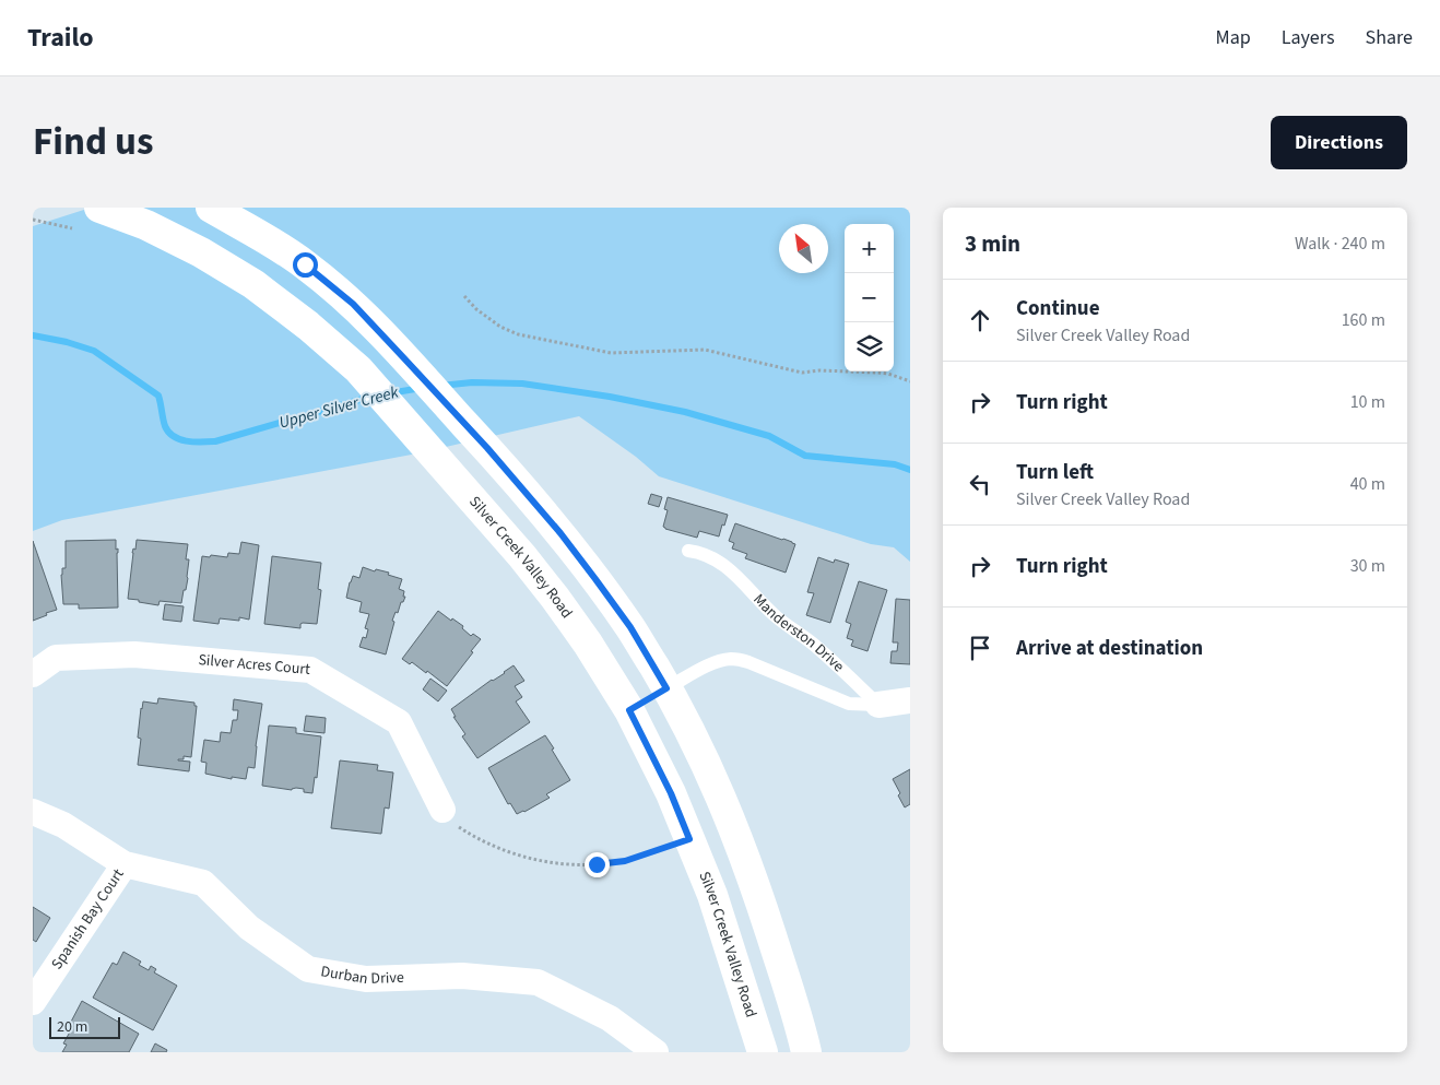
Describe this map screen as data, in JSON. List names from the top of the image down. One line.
{"streets":{"main road":["Silver Creek Valley Road"],"street":["Silver Acres Court","Spanish Bay Court","Durban Drive"],"lane":["Manderston Drive"]},"crossings":[["Spanish Bay Court","Durban Drive"]],"water":["Upper Silver Creek"],"scale_bar":"20 m","north":"top left","page":{"header":"Trailo","nav":["Map","Layers","Share"],"title":"Find us","buttons":"Directions","heading":["3 min","Walk · 240 m"],"map_buttons":["+","−"],"list":[["Continue","Silver Creek Valley Road","160 m"],["Turn right","10 m"],["Turn left","Silver Creek Valley Road","40 m"],["Turn right","30 m"],"Arrive at destination"],"scale":"20 m"}}
